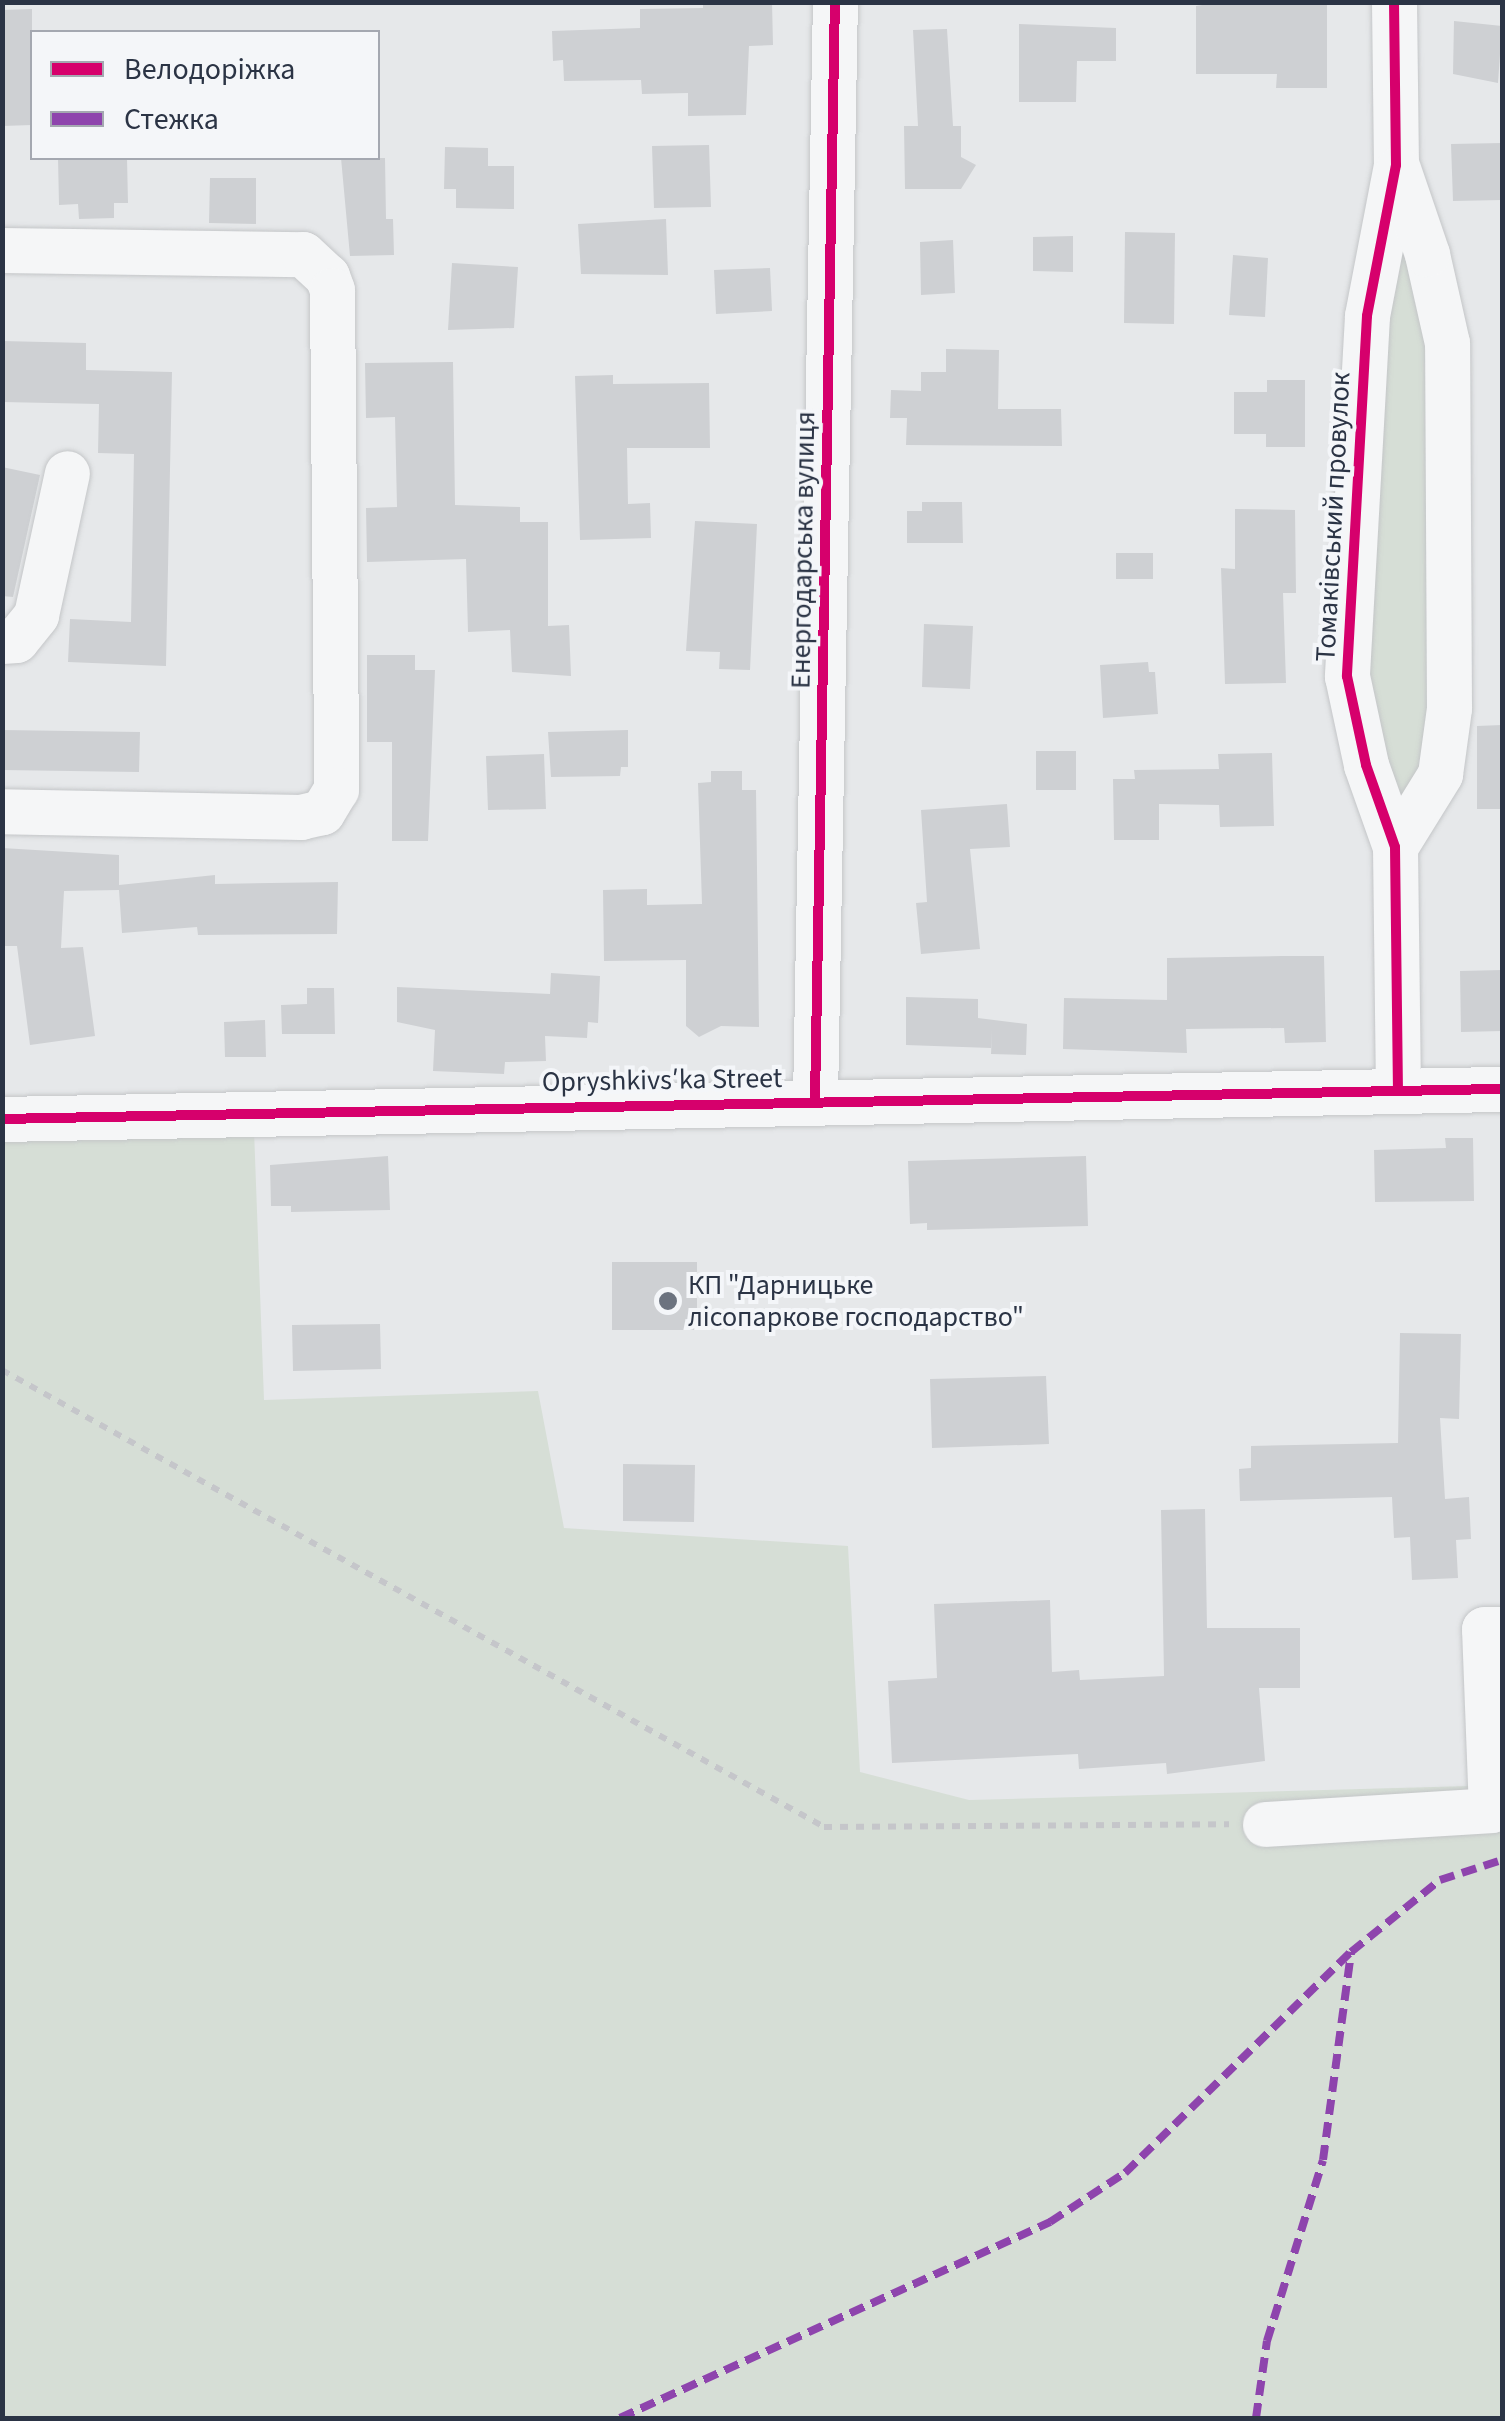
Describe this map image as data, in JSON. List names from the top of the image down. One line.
{"streets":{"street":["Томаківський провулок","Енергодарська вулиця","Opryshkivsʹka Street"]},"crossings":[["Томаківський провулок","Opryshkivsʹka Street"],["Енергодарська вулиця","Opryshkivsʹka Street"]],"places":["КП \"Дарницьке лісопаркове господарство\""],"legend":["Велодоріжка","Стежка"]}
